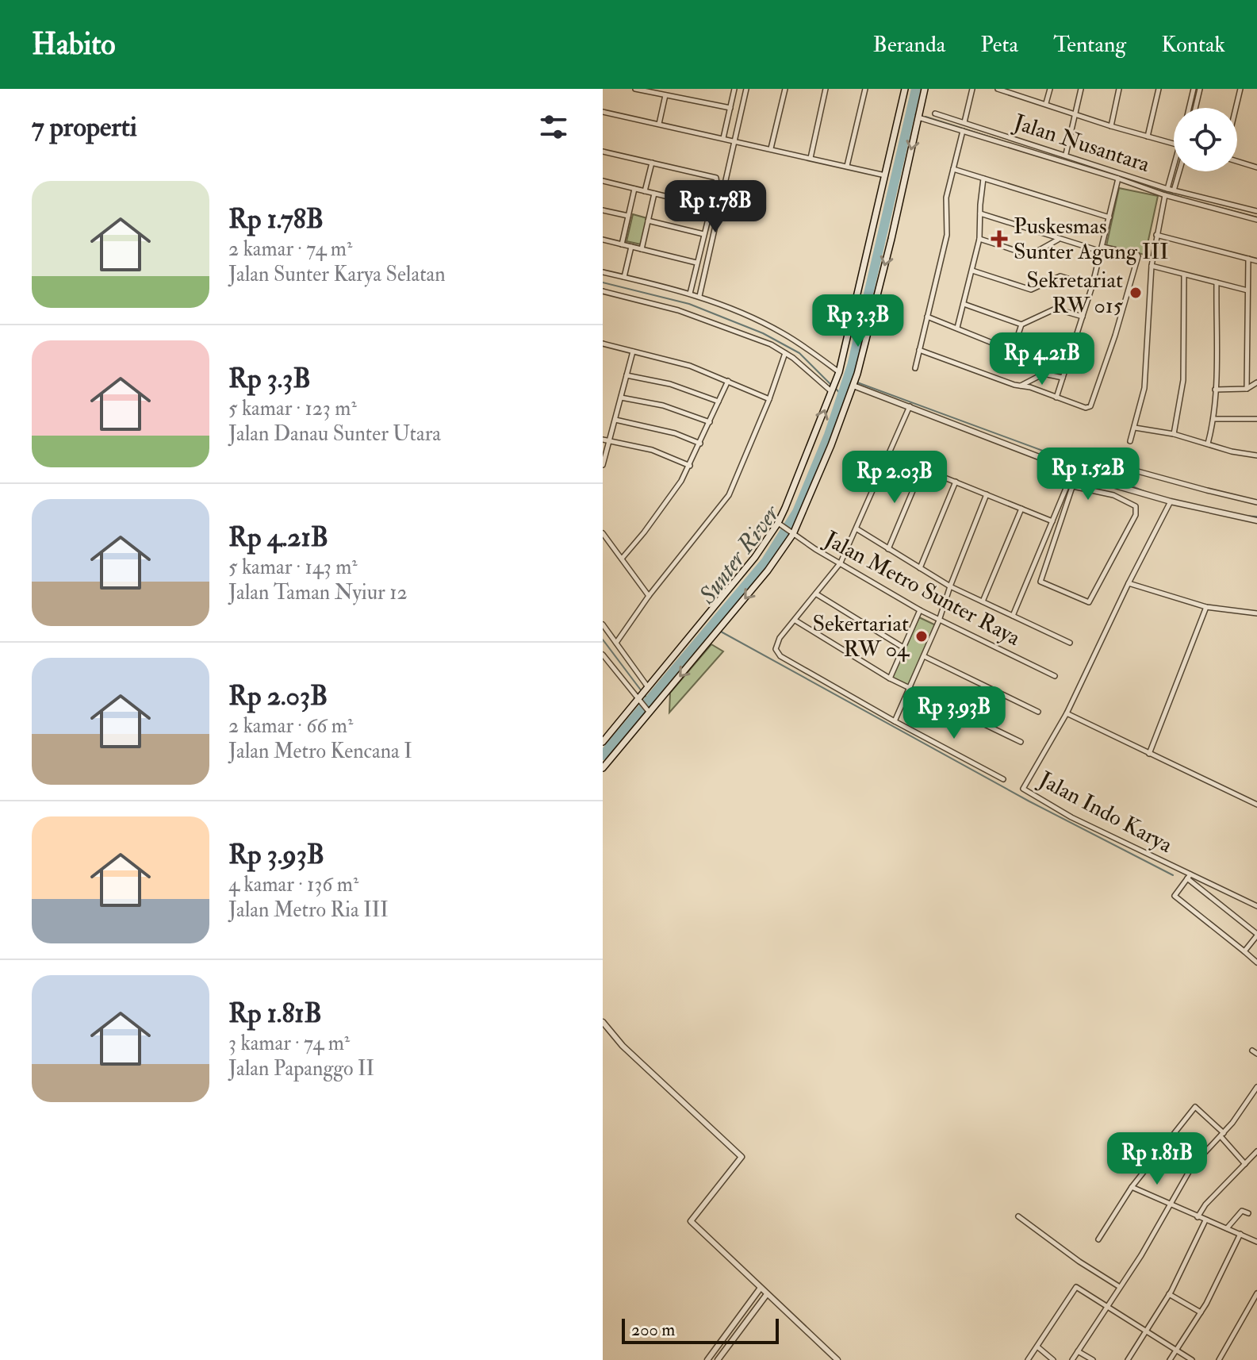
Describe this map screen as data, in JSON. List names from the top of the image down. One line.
{"streets":{"street":["Jalan Nusantara","Jalan Metro Sunter Raya","Jalan Indo Karya"]},"water":["Sunter River"],"places":{"health":["Puskesmas Sunter Agung III"],"other":["Sekretariat RW 015","Sekertariat RW 04"]},"scale_bar":"200 m","page":{"header":"Habito","nav":["Beranda","Peta","Tentang","Kontak"],"heading":"7 properti","list":[{"name":"Rp 1.78B","note":"2 kamar · 74 m² · Jalan Sunter Karya Selatan"},{"name":"Rp 3.3B","note":"5 kamar · 123 m² · Jalan Danau Sunter Utara"},{"name":"Rp 4.21B","note":"5 kamar · 143 m² · Jalan Taman Nyiur 12"},{"name":"Rp 2.03B","note":"2 kamar · 66 m² · Jalan Metro Kencana I"},{"name":"Rp 3.93B","note":"4 kamar · 136 m² · Jalan Metro Ria III"},{"name":"Rp 1.81B","note":"3 kamar · 74 m² · Jalan Papanggo II"}],"price":["Rp 1.78B","Rp 3.3B","Rp 4.21B","Rp 1.52B","Rp 2.03B","Rp 3.93B","Rp 1.81B"],"scale":"200 m"}}
